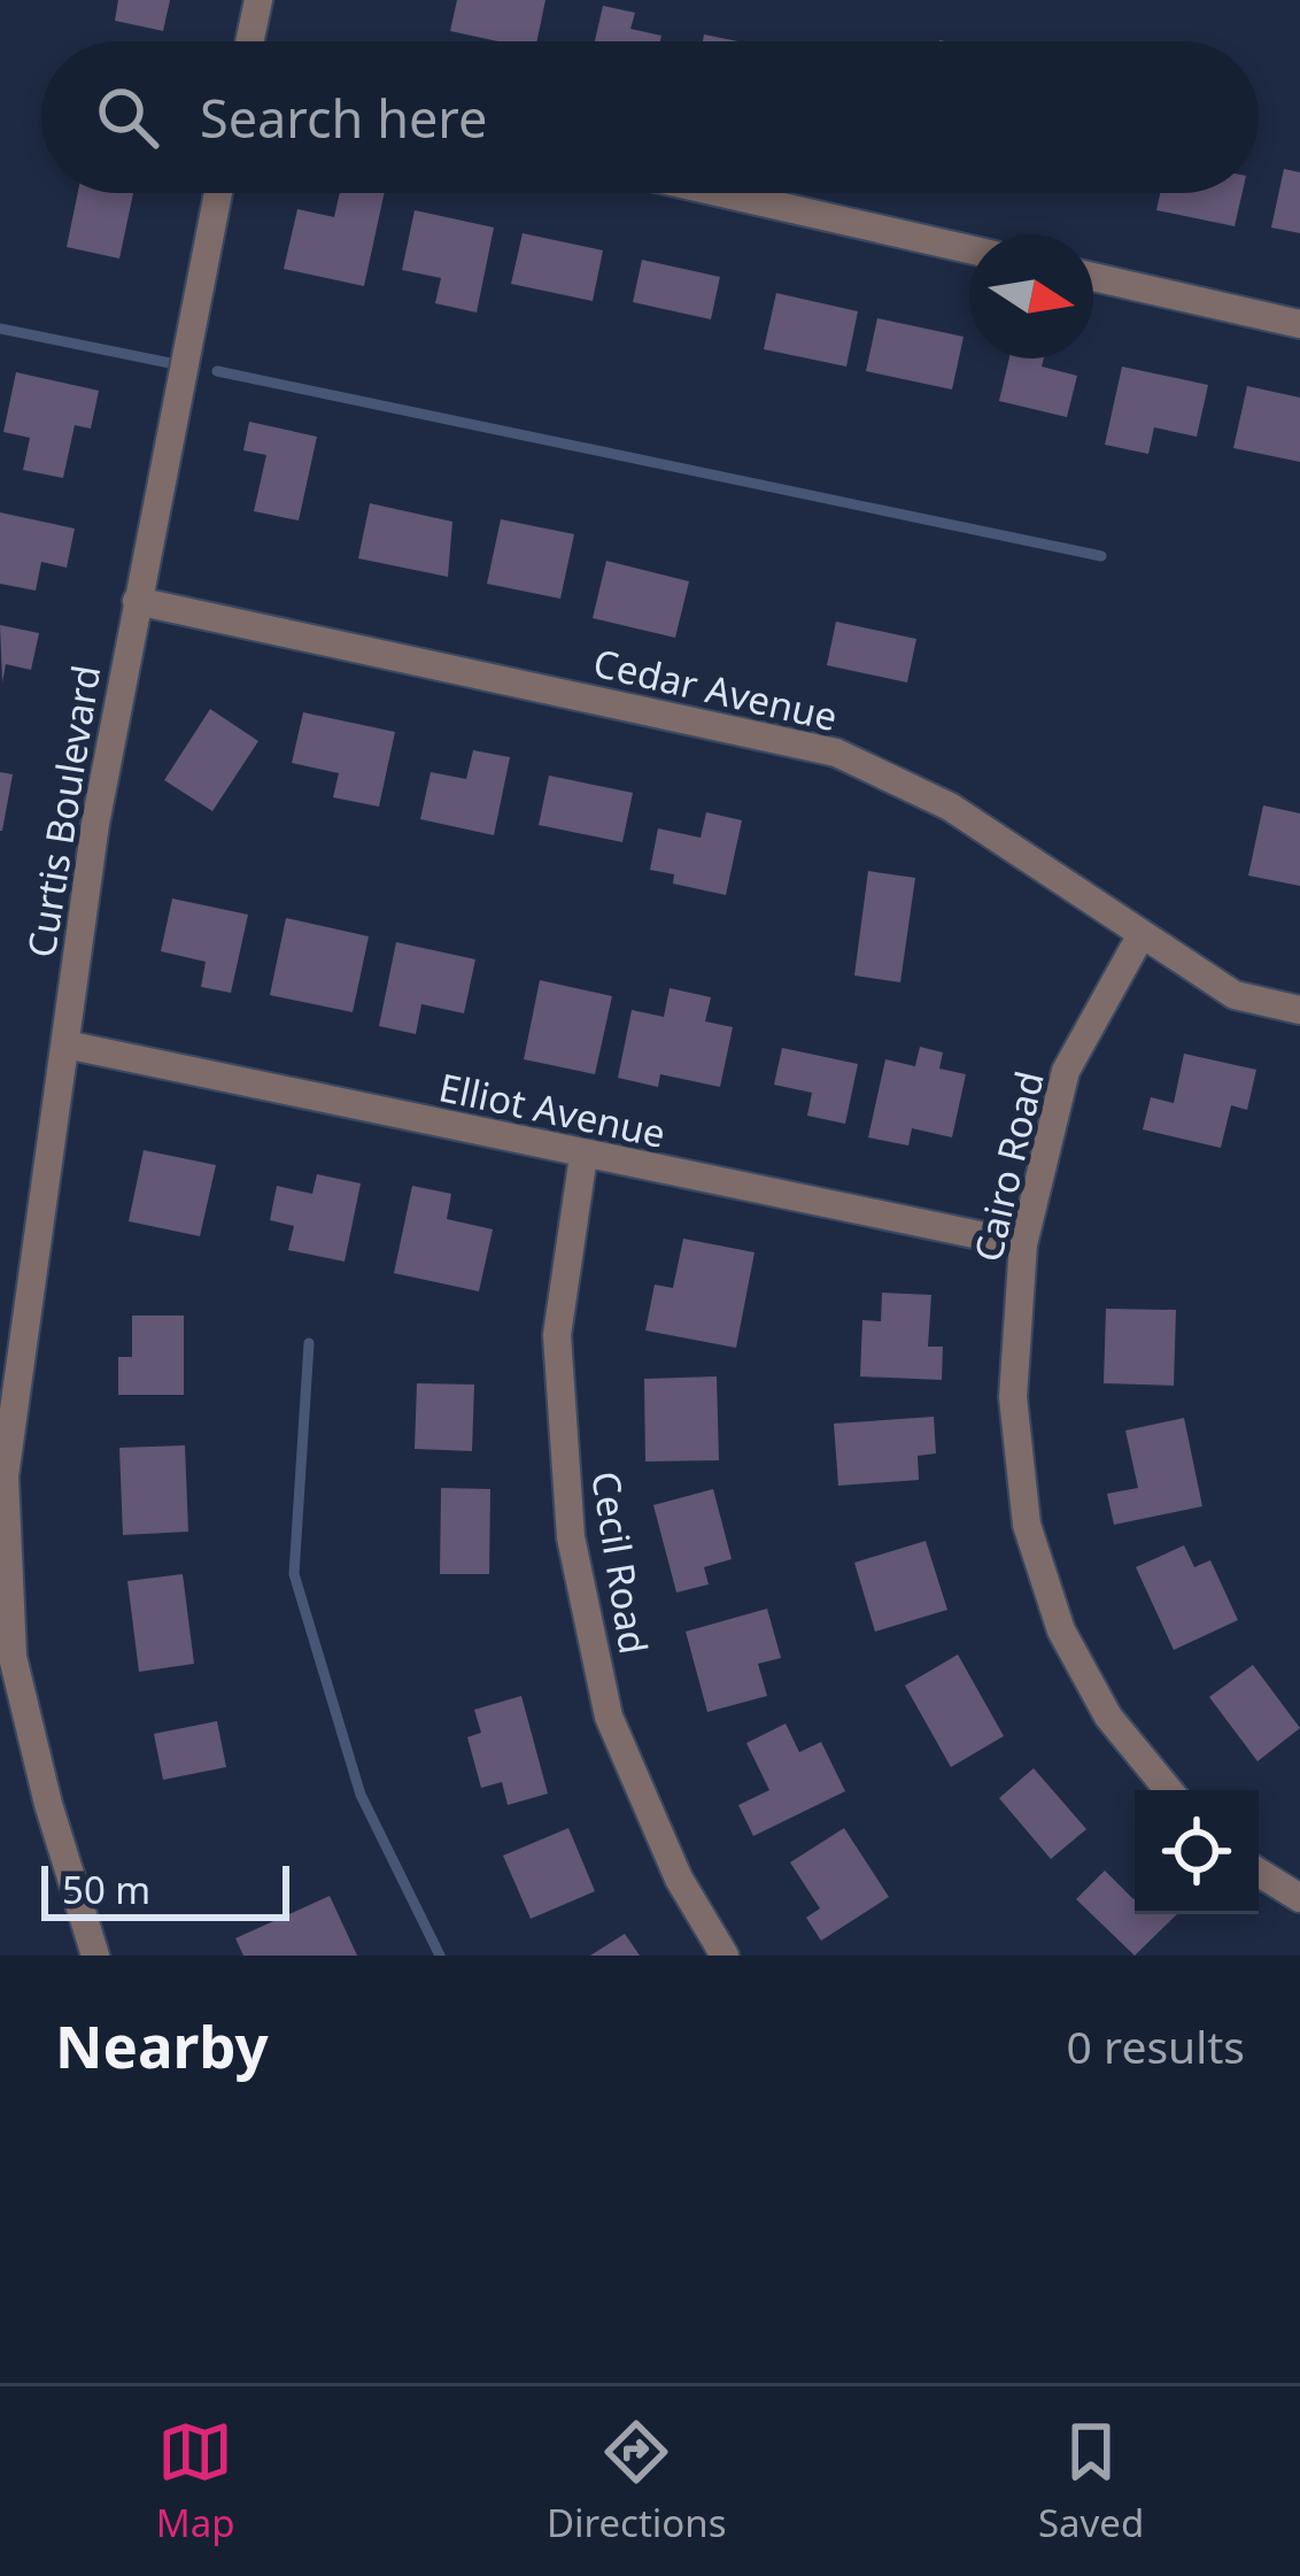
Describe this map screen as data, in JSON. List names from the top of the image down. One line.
{"streets":{"street":["Cedar Avenue","Curtis Boulevard","Elliot Avenue","Cairo Road","Cecil Road"]},"crossings":[["Cedar Avenue","Curtis Boulevard"],["Cedar Avenue","Cairo Road"],["Curtis Boulevard","Elliot Avenue"],["Elliot Avenue","Cairo Road"],["Elliot Avenue","Cecil Road"]],"scale_bar":"50 m","north":"right","page":{"search":"Search here","scale":"50 m","heading":["Nearby","0 results"],"nav":["Map","Directions","Saved"]}}
